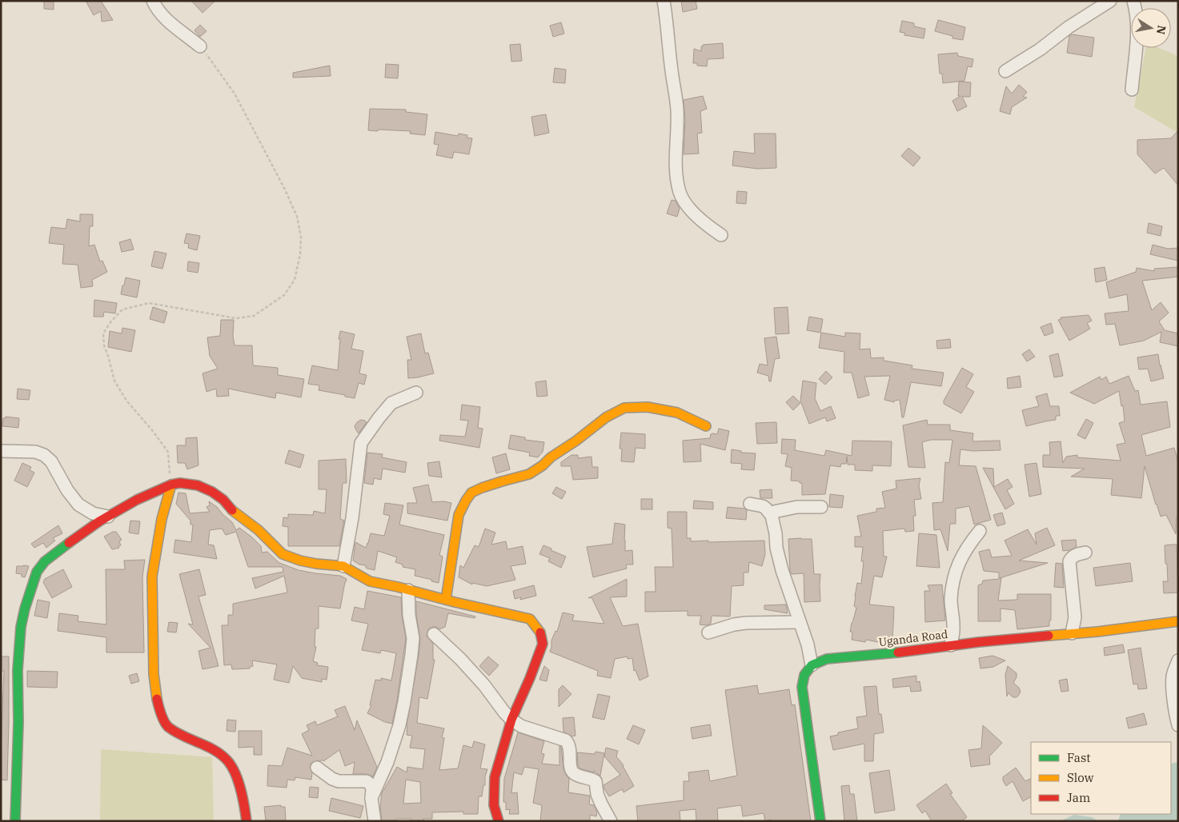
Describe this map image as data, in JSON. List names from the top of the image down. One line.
{"streets":{"street":["Uganda Road"]},"legend":["Fast","Slow","Jam"],"north":"right"}
